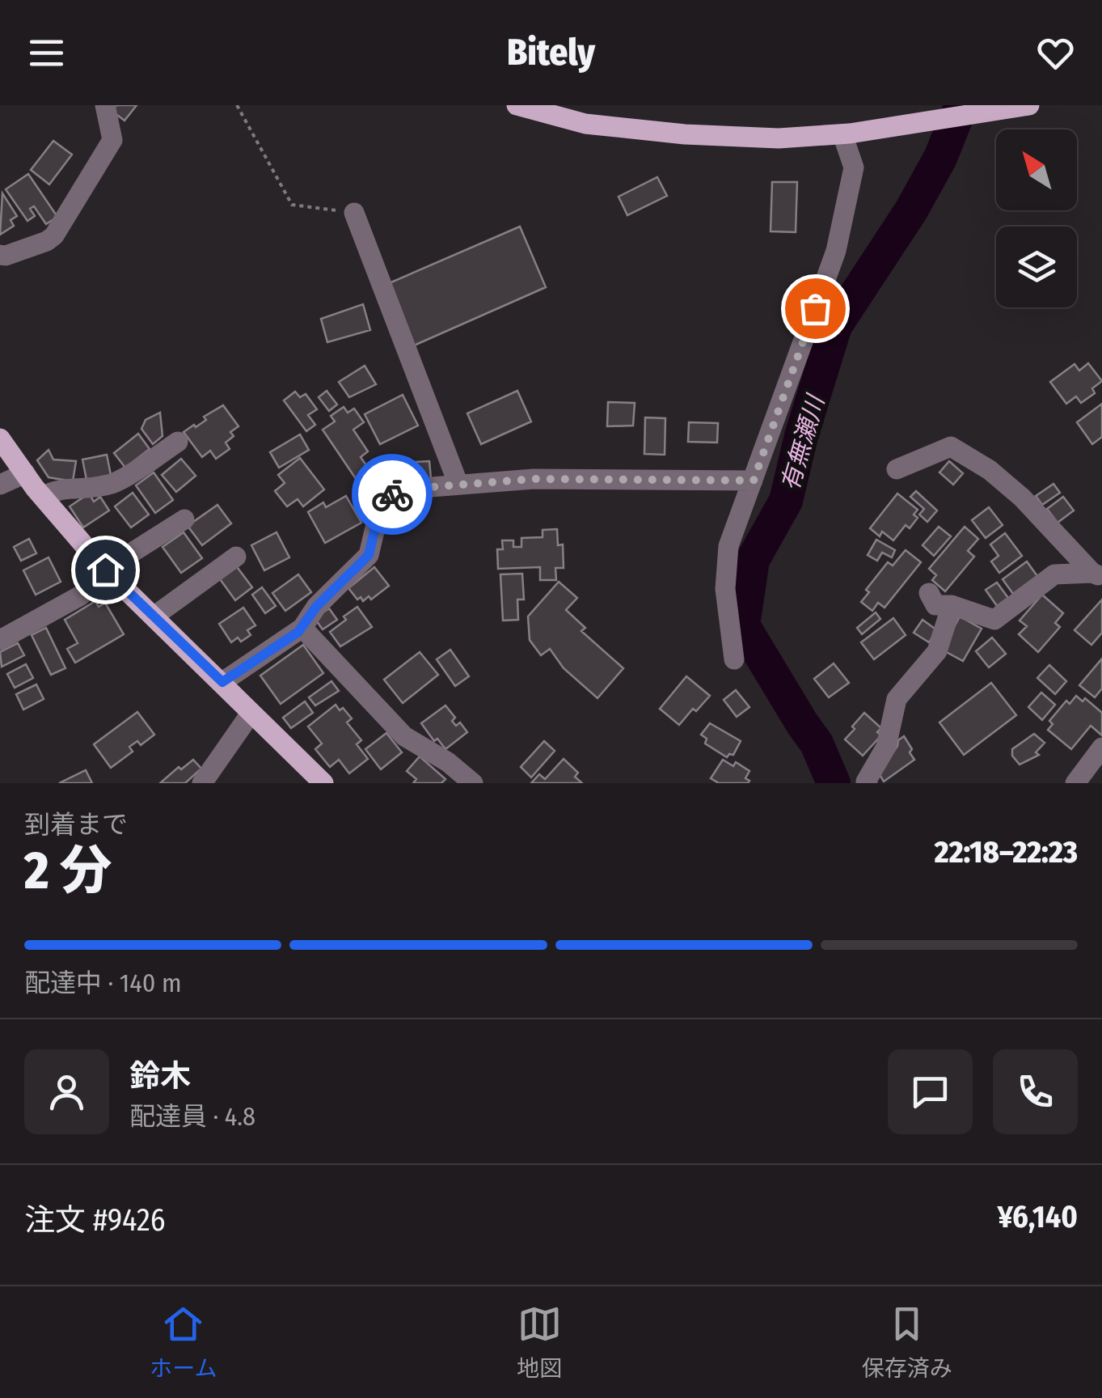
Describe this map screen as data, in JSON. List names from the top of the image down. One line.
{"water":["有無瀬川"],"north":"top left","page":{"header":"Bitely","heading":["2 分","到着まで","22:18–22:23"],"panel":["鈴木","配達員 · 4.8","注文 #9426","¥6,140"],"bar":"配達中 · 140 m","tabs":["ホーム","地図","保存済み"]}}
